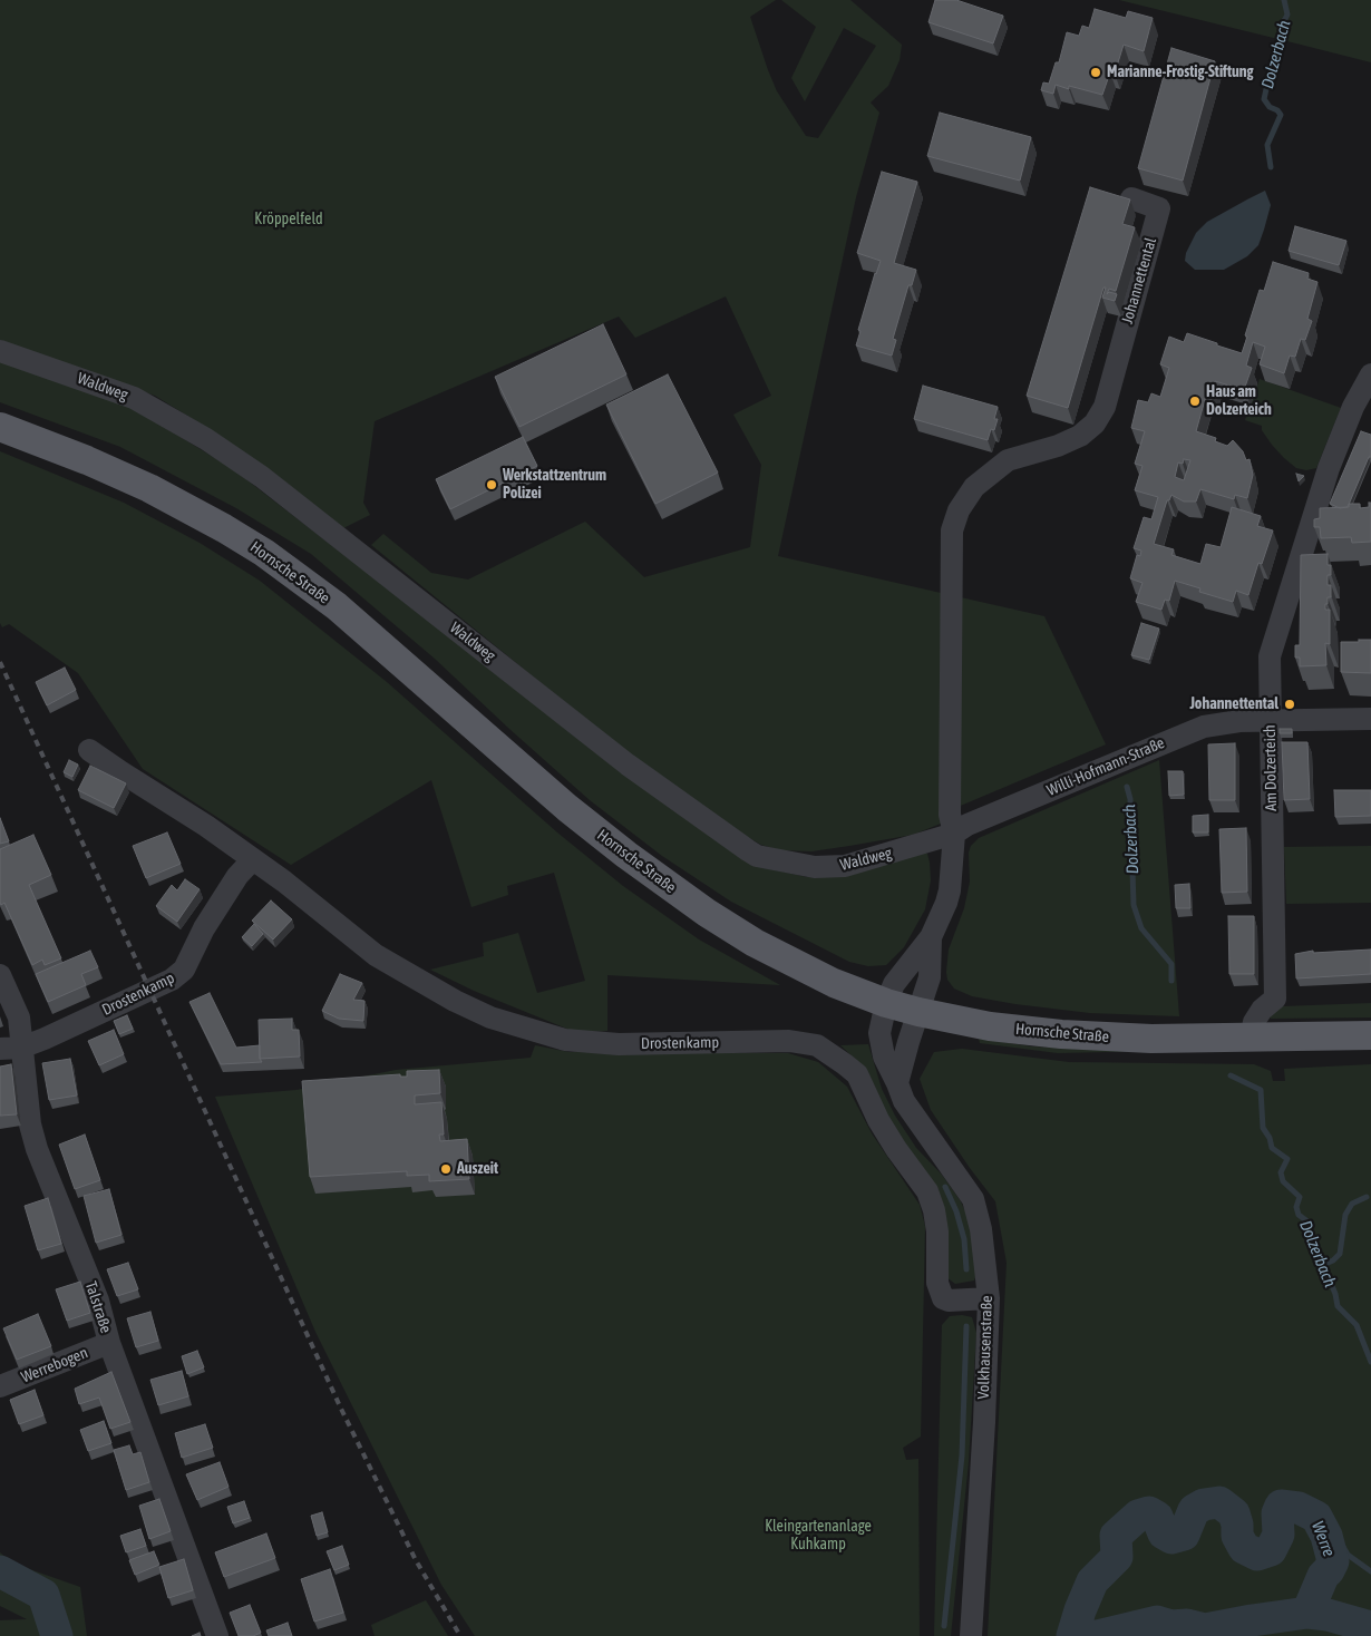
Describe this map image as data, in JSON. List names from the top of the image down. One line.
{"streets":{"main road":["Hornsche Straße"],"street":["Johannettental","Waldweg","Willi-Hofmann-Straße","Am Dolzerteich","Drostenkamp","Talstraße","Volkhausenstraße","Werrebogen"]},"crossings":[["Johannettental","Waldweg"],["Johannettental","Willi-Hofmann-Straße"],["Waldweg","Willi-Hofmann-Straße"],["Hornsche Straße","Am Dolzerteich"],["Hornsche Straße","Volkhausenstraße"],["Willi-Hofmann-Straße","Am Dolzerteich"],["Drostenkamp","Talstraße"],["Drostenkamp","Volkhausenstraße"],["Talstraße","Werrebogen"]],"water":["Dolzerbach","Werre"],"parks":["Kröppelfeld","Kleingartenanlage Kuhkamp"],"places":["Marianne-Frostig-Stiftung","Haus am Dolzerteich","Werkstattzentrum Polizei","Johannettental","Auszeit"]}
